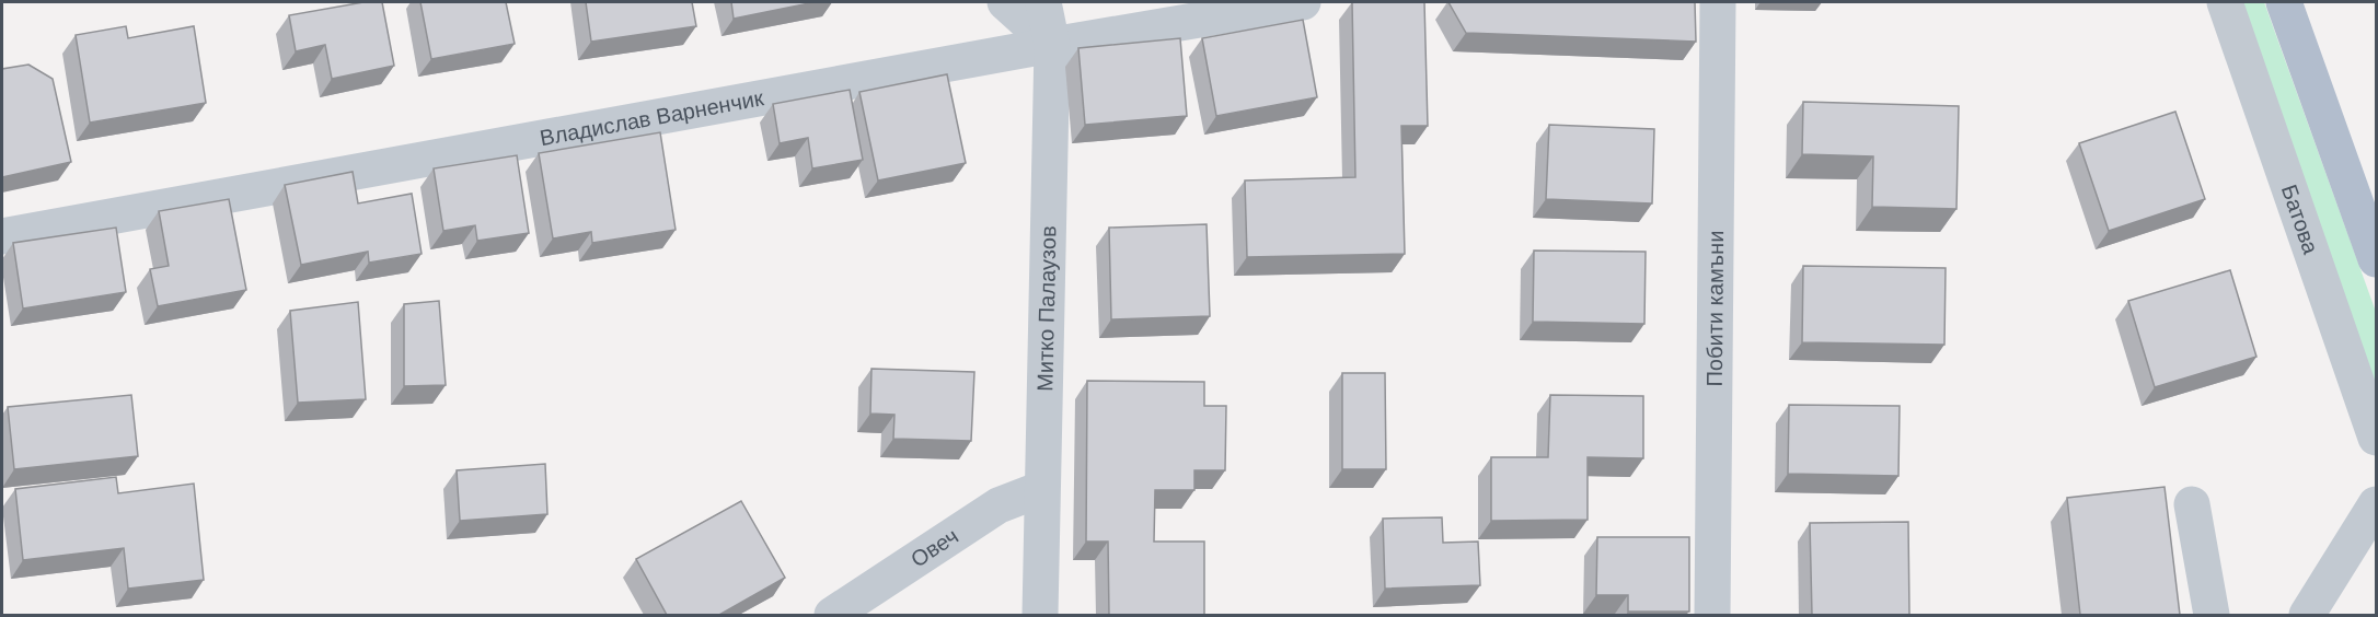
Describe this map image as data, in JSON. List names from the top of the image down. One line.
{"streets":{"street":["Владислав Варненчик","Батова","Митко Палаузов","Побити камъни","Овеч"]},"crossings":[["Владислав Варненчик","Митко Палаузов"],["Митко Палаузов","Овеч"]]}
